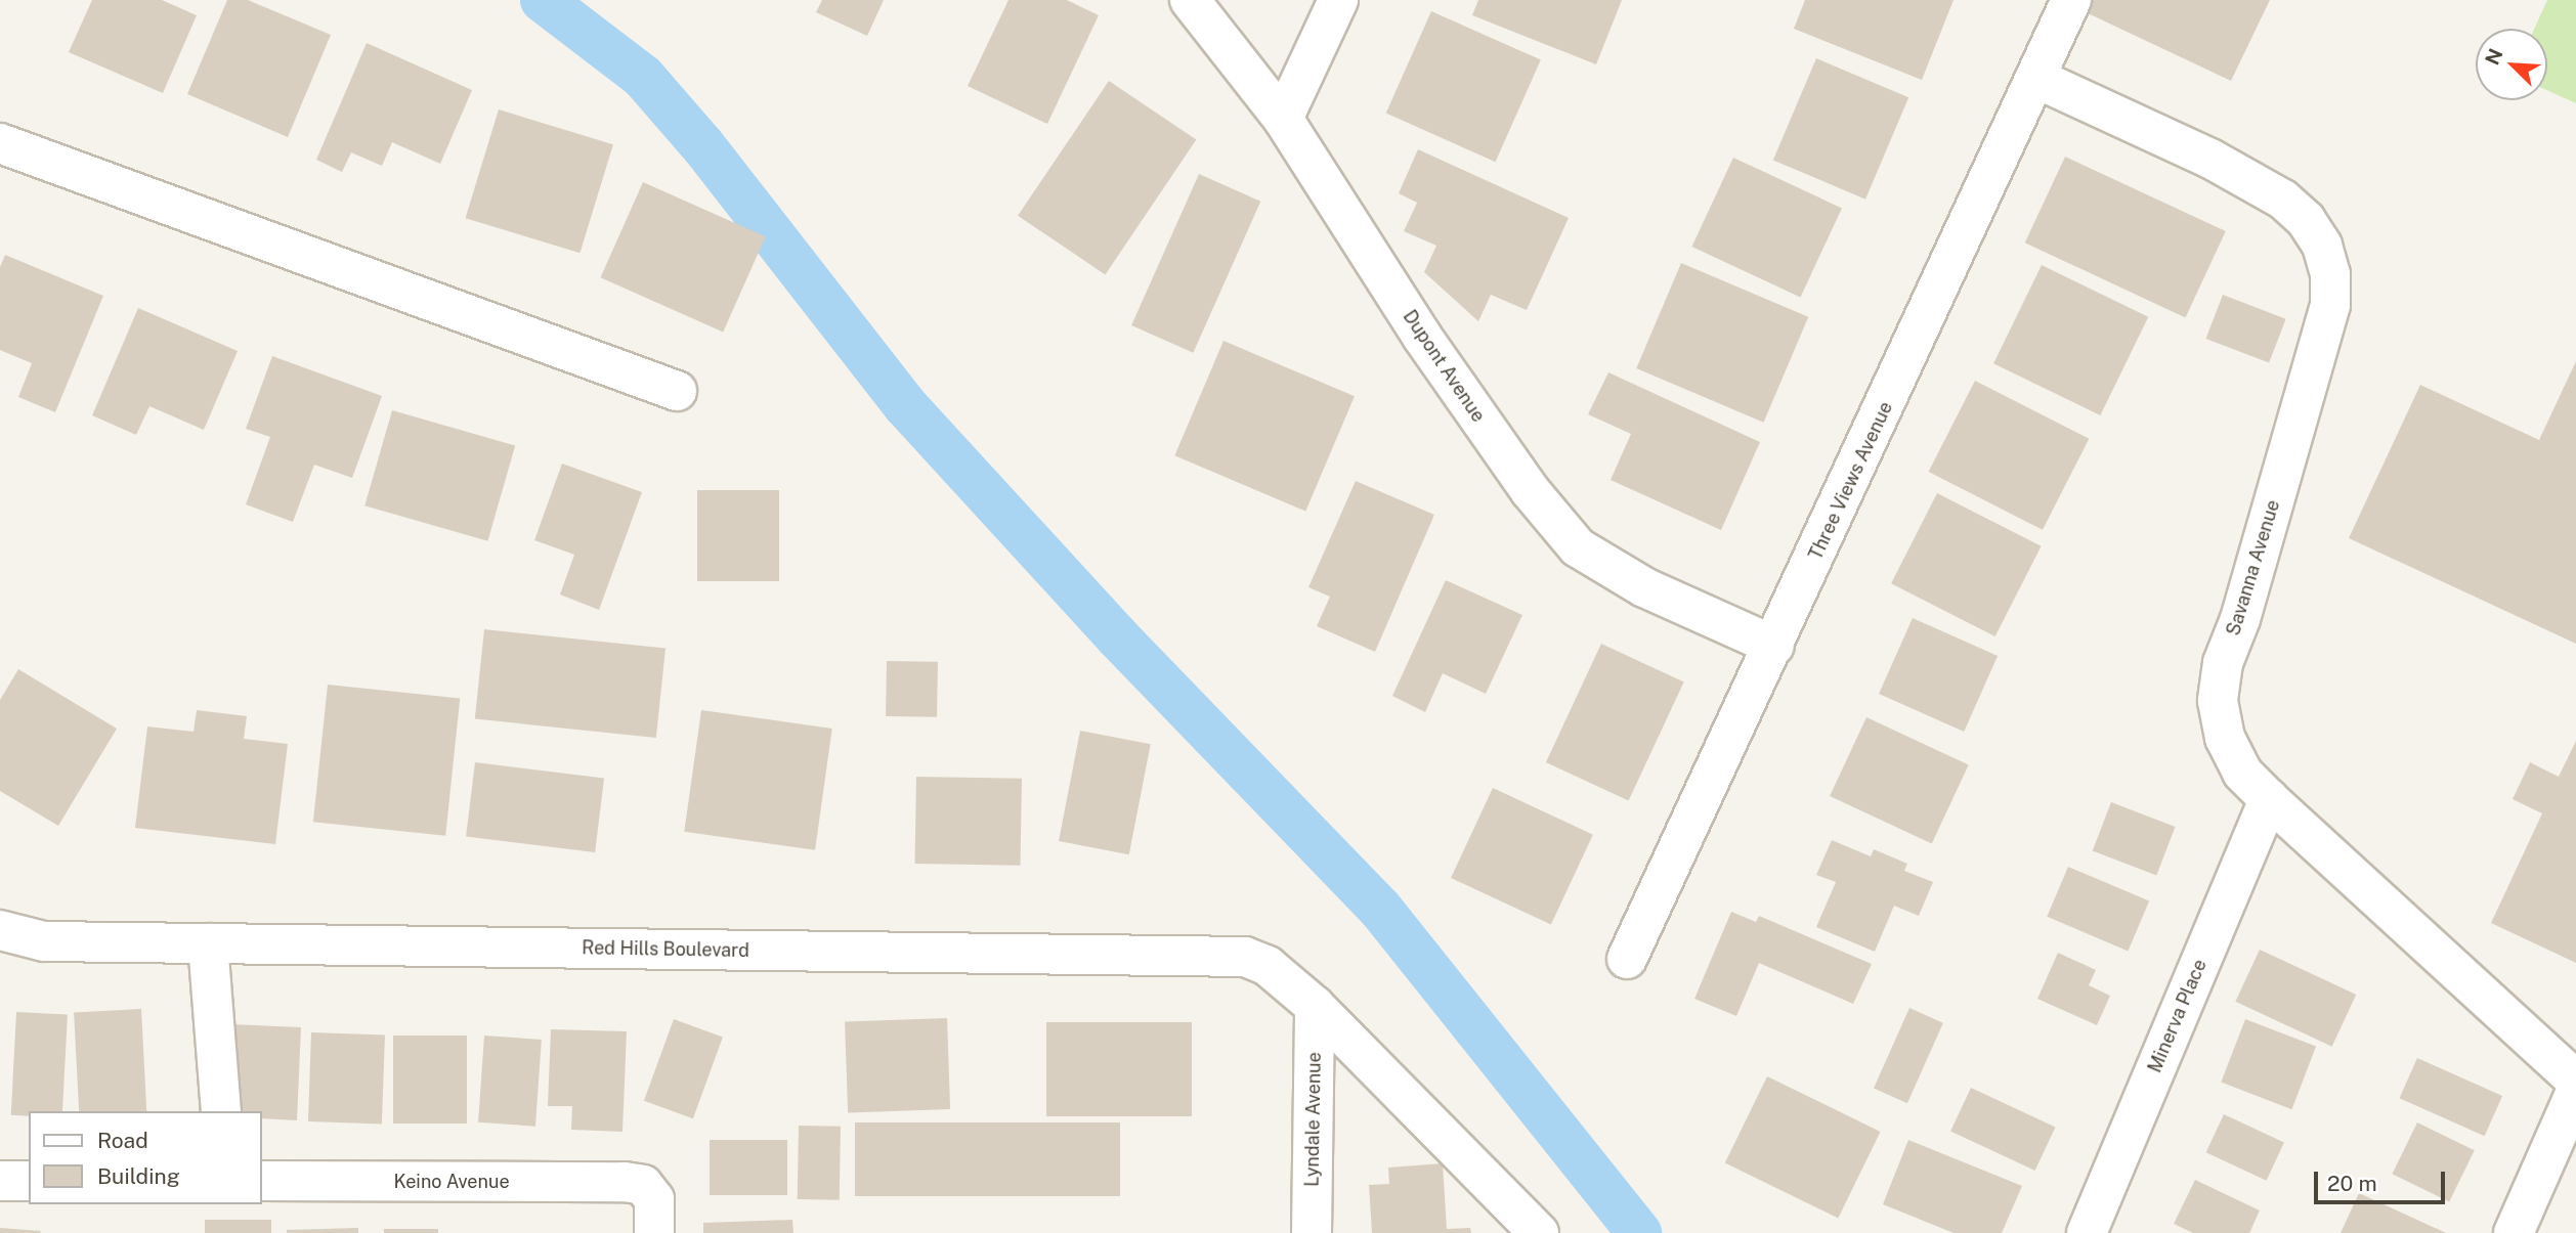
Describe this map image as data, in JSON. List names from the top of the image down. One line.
{"streets":{"street":["Dupont Avenue","Three Views Avenue","Savanna Avenue","Red Hills Boulevard","Minerva Place","Lyndale Avenue","Keino Avenue"]},"crossings":[["Dupont Avenue","Three Views Avenue"],["Three Views Avenue","Savanna Avenue"],["Savanna Avenue","Minerva Place"],["Red Hills Boulevard","Lyndale Avenue"]],"legend":["Road","Building"],"scale_bar":"20 m","north":"top left"}
